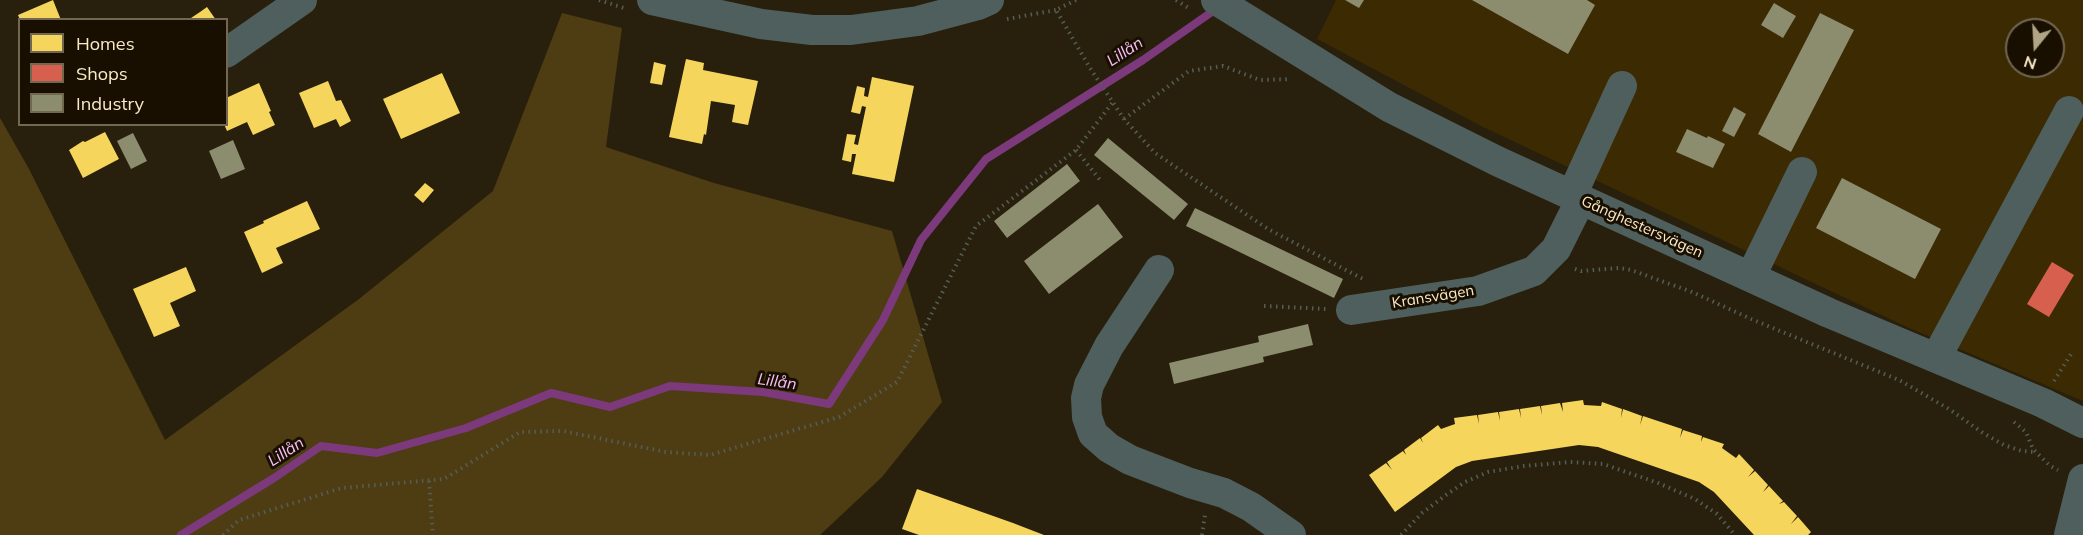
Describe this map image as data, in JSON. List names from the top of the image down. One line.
{"streets":{"street":["Gånghestersvägen","Kransvägen"]},"crossings":[["Gånghestersvägen","Kransvägen"]],"water":["Lillån"],"legend":["Homes","Shops","Industry"],"north":"bottom"}
